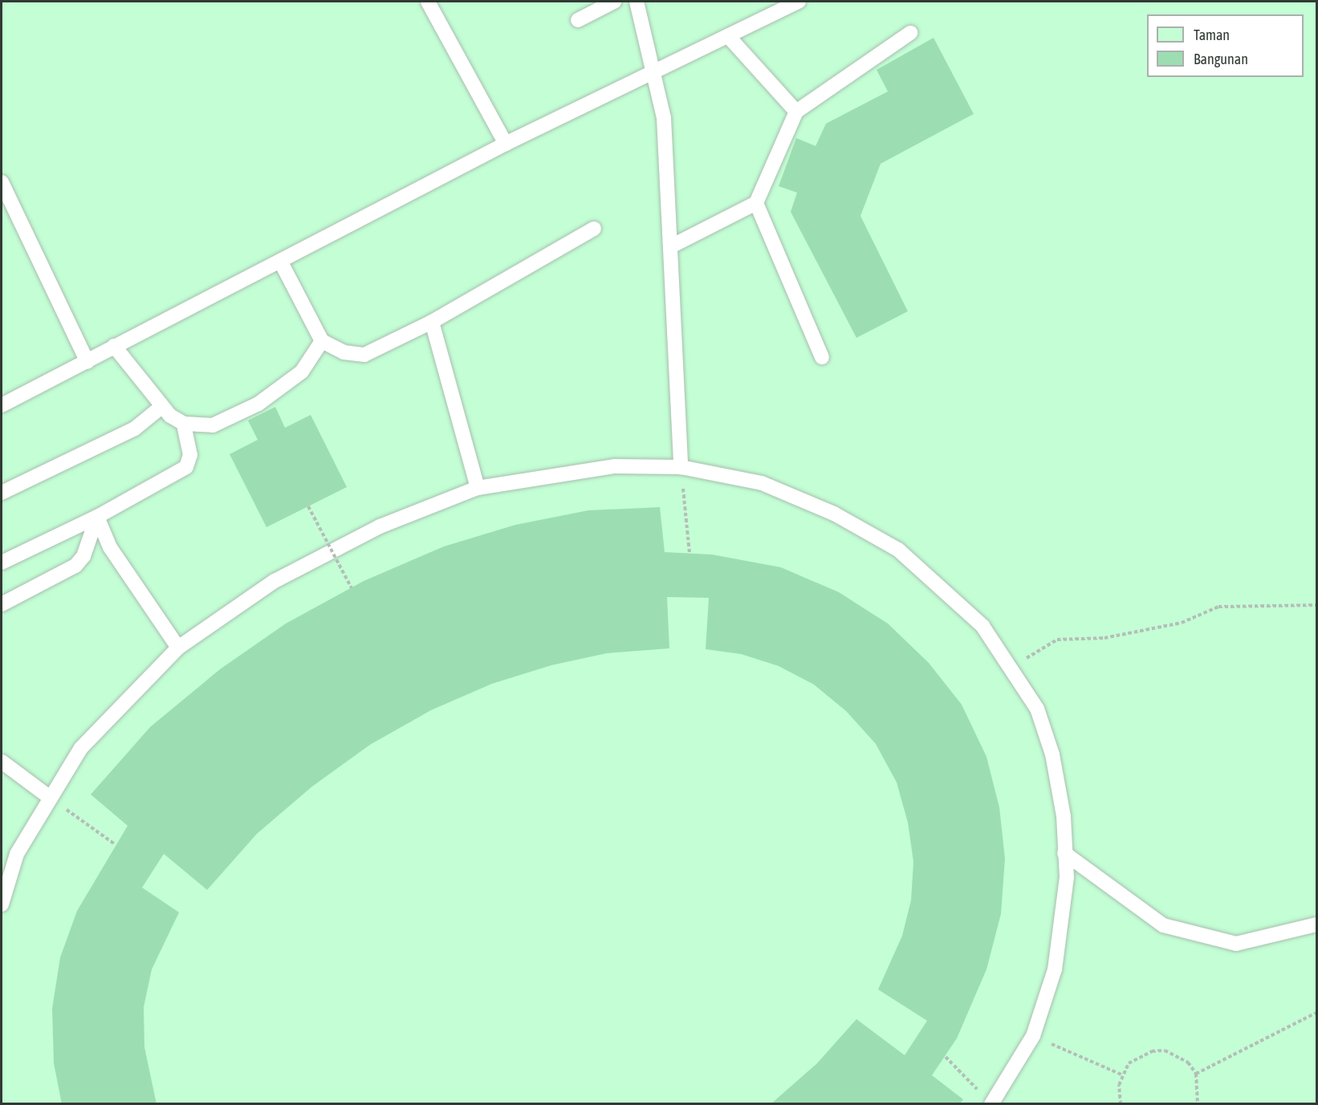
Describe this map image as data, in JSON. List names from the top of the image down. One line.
{"legend":["Taman","Bangunan"]}
